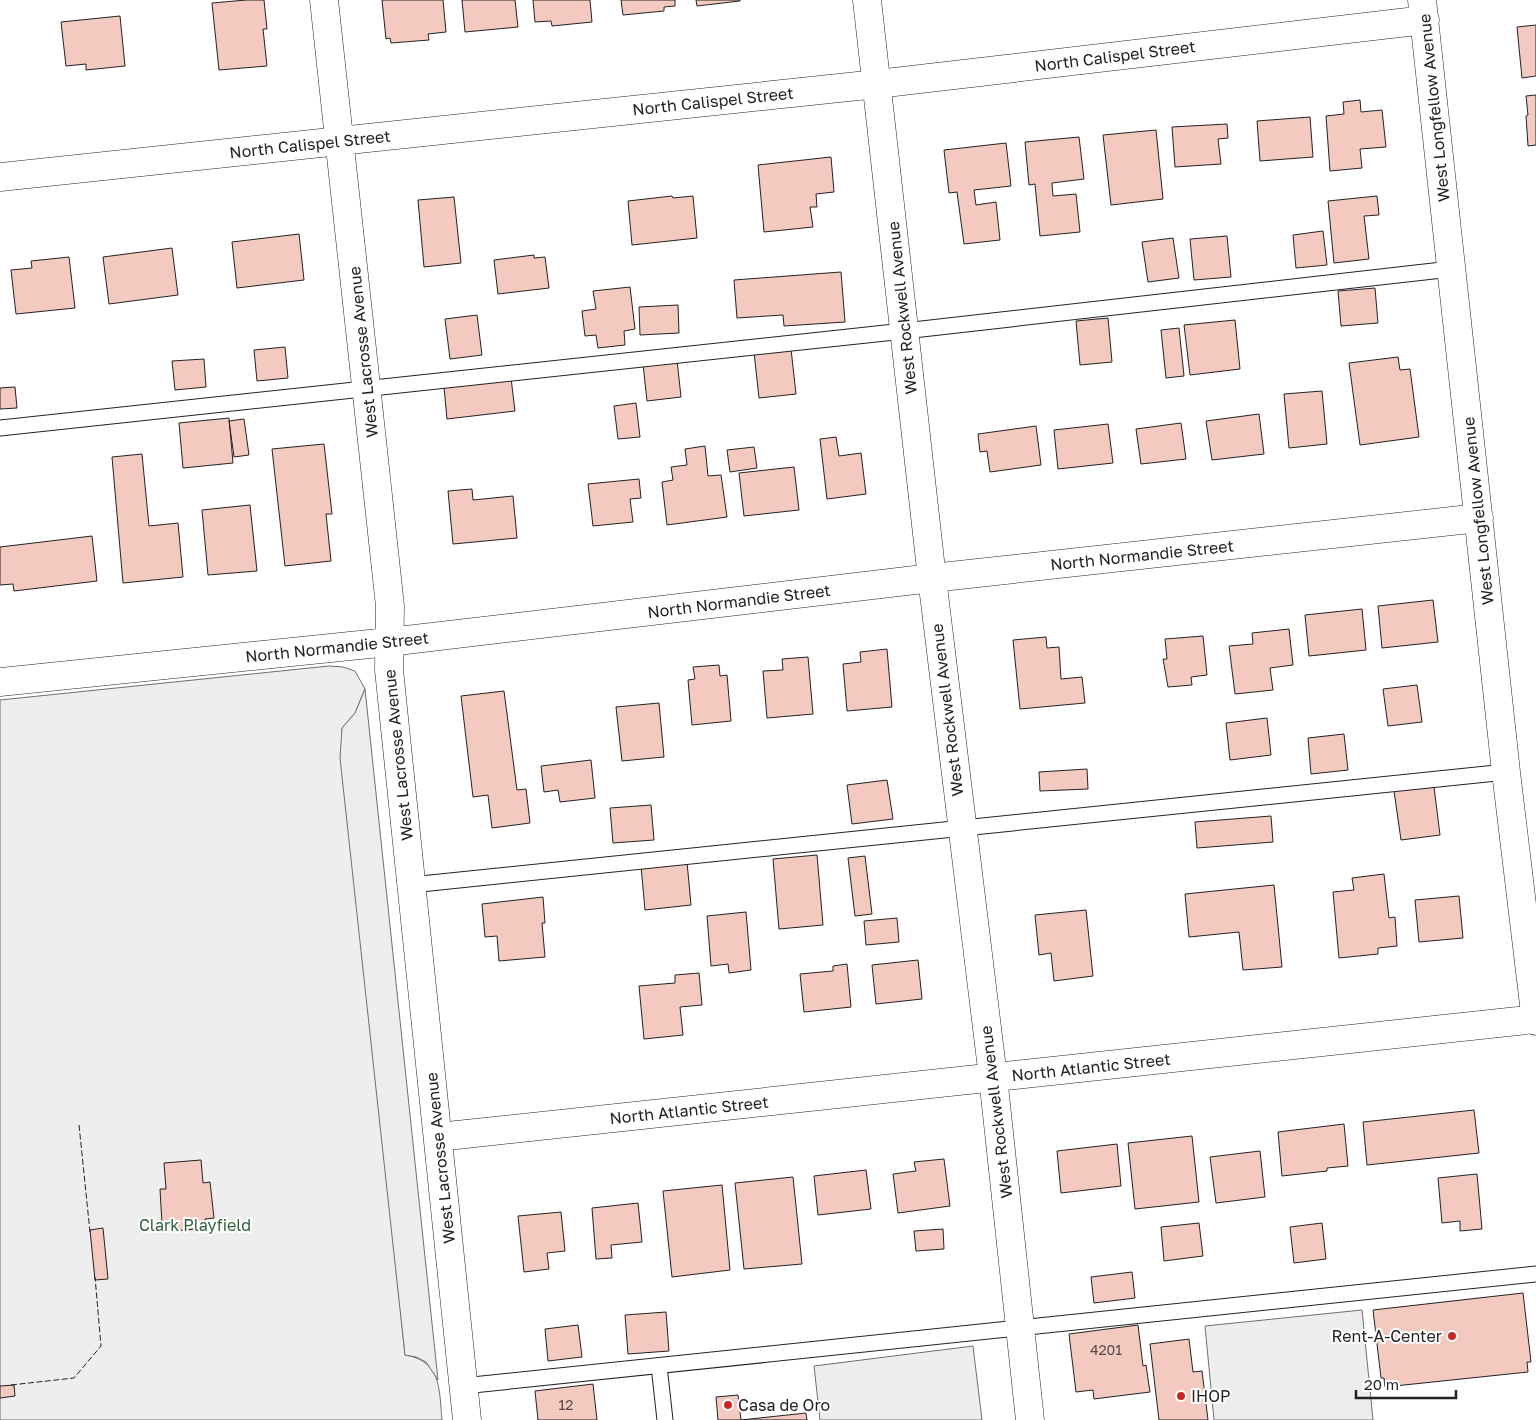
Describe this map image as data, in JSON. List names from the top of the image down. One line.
{"streets":{"street":["North Calispel Street","West Longfellow Avenue","West Rockwell Avenue","West Lacrosse Avenue","North Normandie Street","North Atlantic Street"]},"crossings":[["North Calispel Street","West Longfellow Avenue"],["North Calispel Street","West Rockwell Avenue"],["North Calispel Street","West Lacrosse Avenue"],["West Longfellow Avenue","North Normandie Street"],["West Longfellow Avenue","North Atlantic Street"],["West Rockwell Avenue","North Normandie Street"],["West Rockwell Avenue","North Atlantic Street"],["West Lacrosse Avenue","North Normandie Street"],["West Lacrosse Avenue","North Atlantic Street"]],"parks":["Clark Playfield"],"places":["Rent-A-Center","IHOP","Casa de Oro"],"house_numbers":["4201","12"],"scale_bar":"20 m"}
